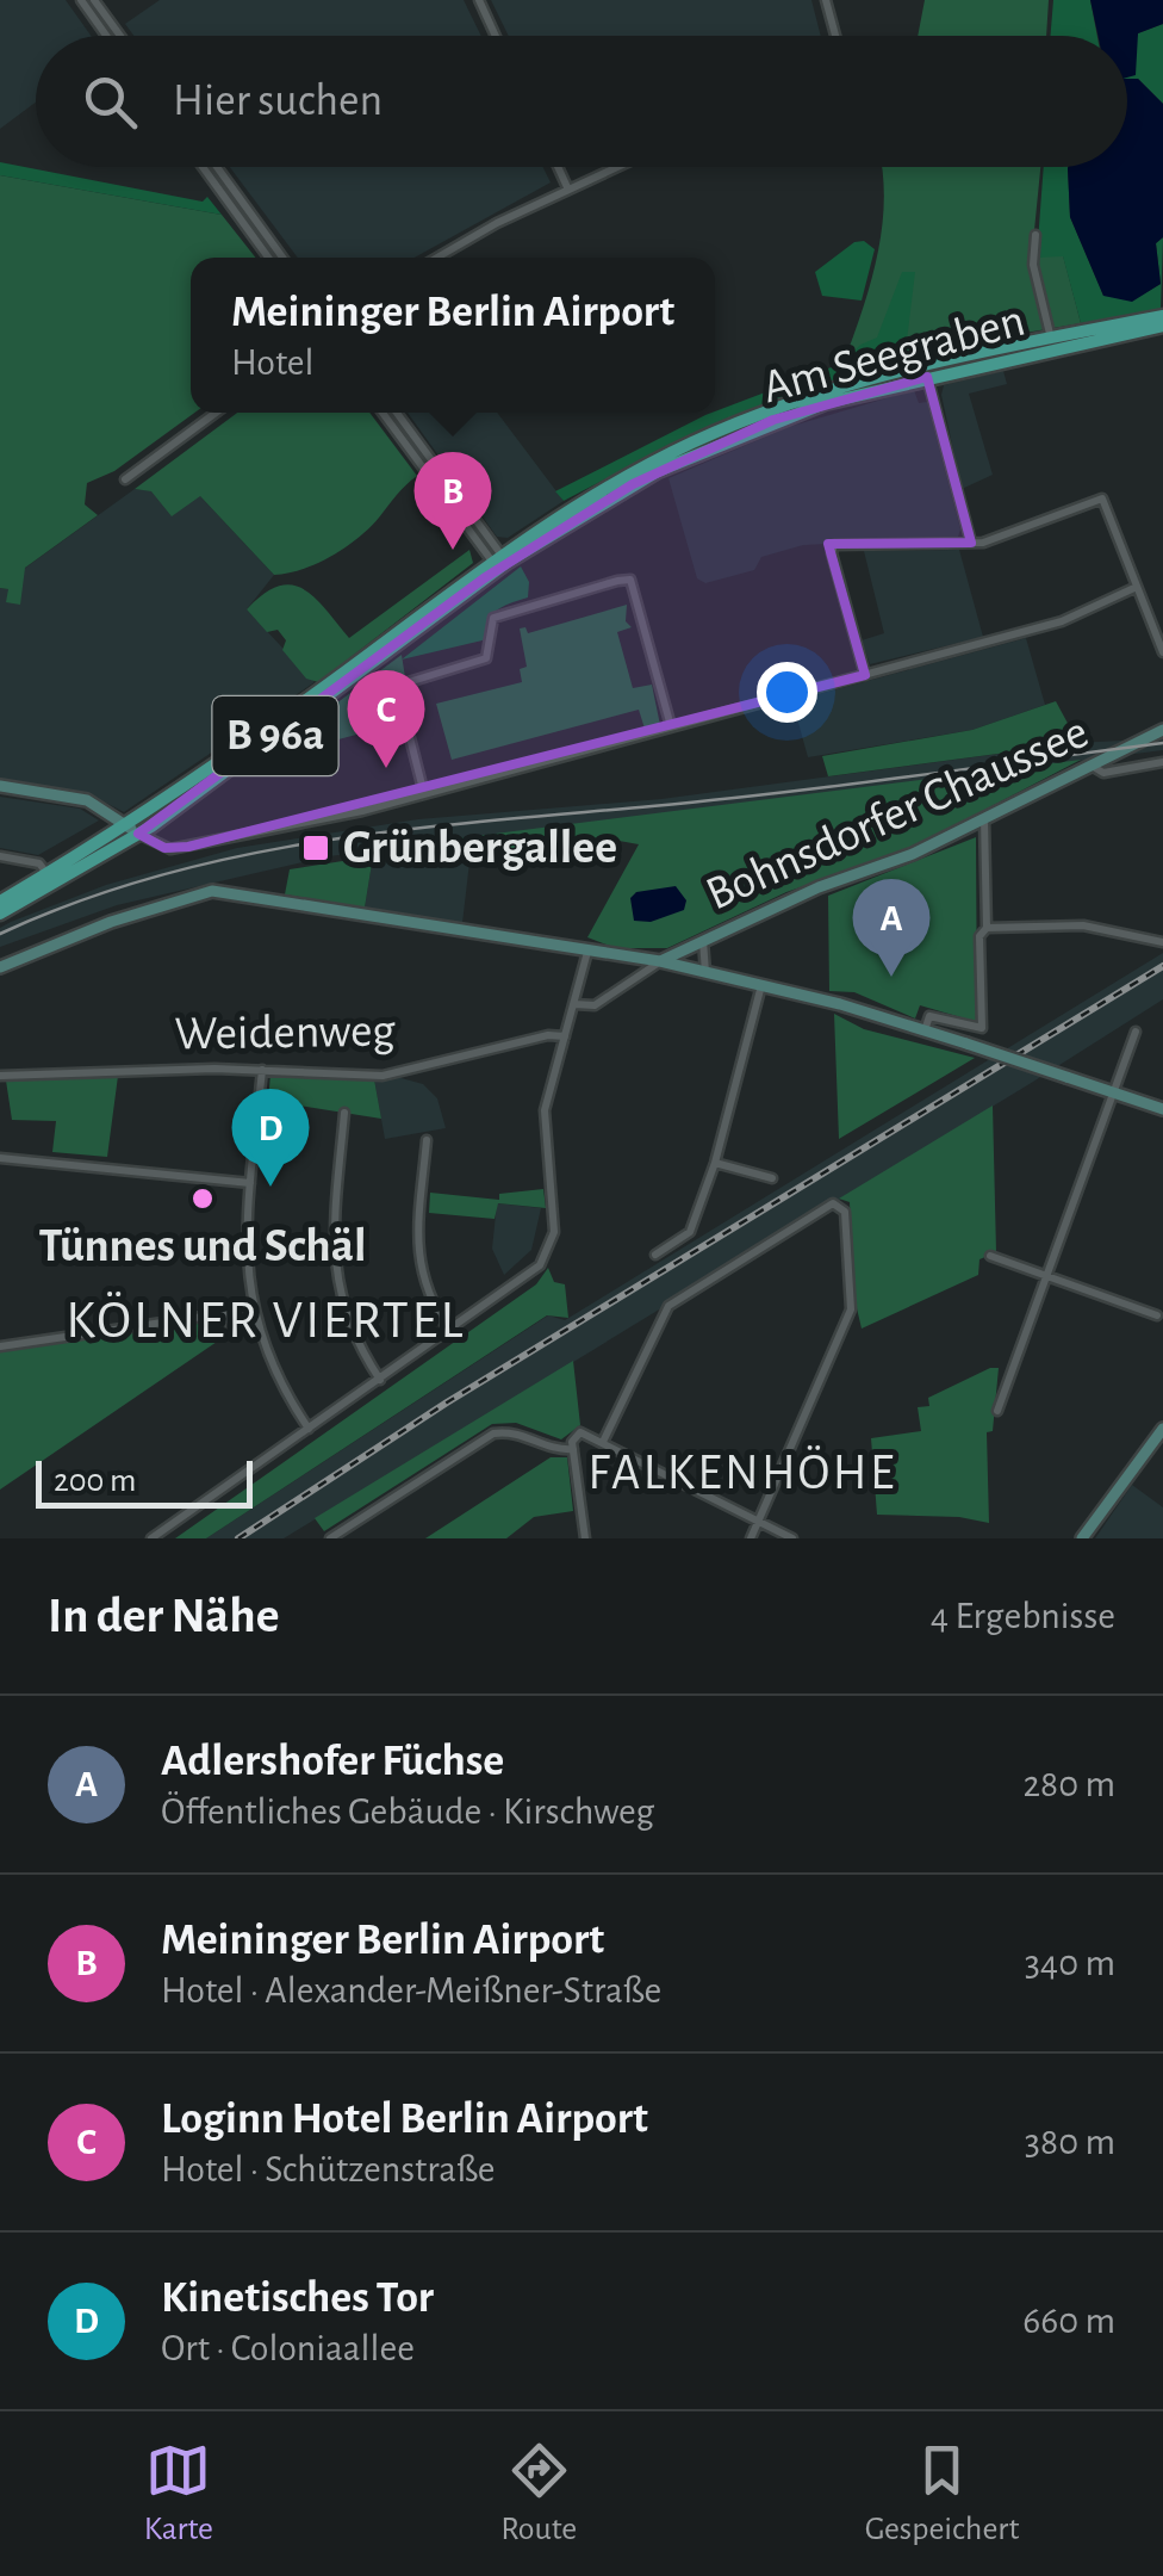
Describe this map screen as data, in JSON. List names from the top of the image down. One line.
{"streets":{"main road":["Am Seegraben","B 96a"],"street":["Bohnsdorfer Chaussee","Weidenweg"]},"districts":["KÖLNER VIERTEL","FALKENHÖHE"],"places":{"transit":["Grünbergallee"],"other":["Tünnes und Schäl"]},"scale_bar":"200 m","page":{"search":"Hier suchen","popup":["Meininger Berlin Airport","Hotel"],"pins":["B","C","A","D"],"scale":"200 m","heading":["In der Nähe","4 Ergebnisse"],"list":[{"mark":"A","name":"Adlershofer Füchse","note":"Öffentliches Gebäude · Kirschweg","value":"280 m"},{"mark":"B","name":"Meininger Berlin Airport","note":"Hotel · Alexander-Meißner-Straße","value":"340 m"},{"mark":"C","name":"Loginn Hotel Berlin Airport","note":"Hotel · Schützenstraße","value":"380 m"},{"mark":"D","name":"Kinetisches Tor","note":"Ort · Coloniaallee","value":"660 m"}],"nav":["Karte","Route","Gespeichert"]}}
